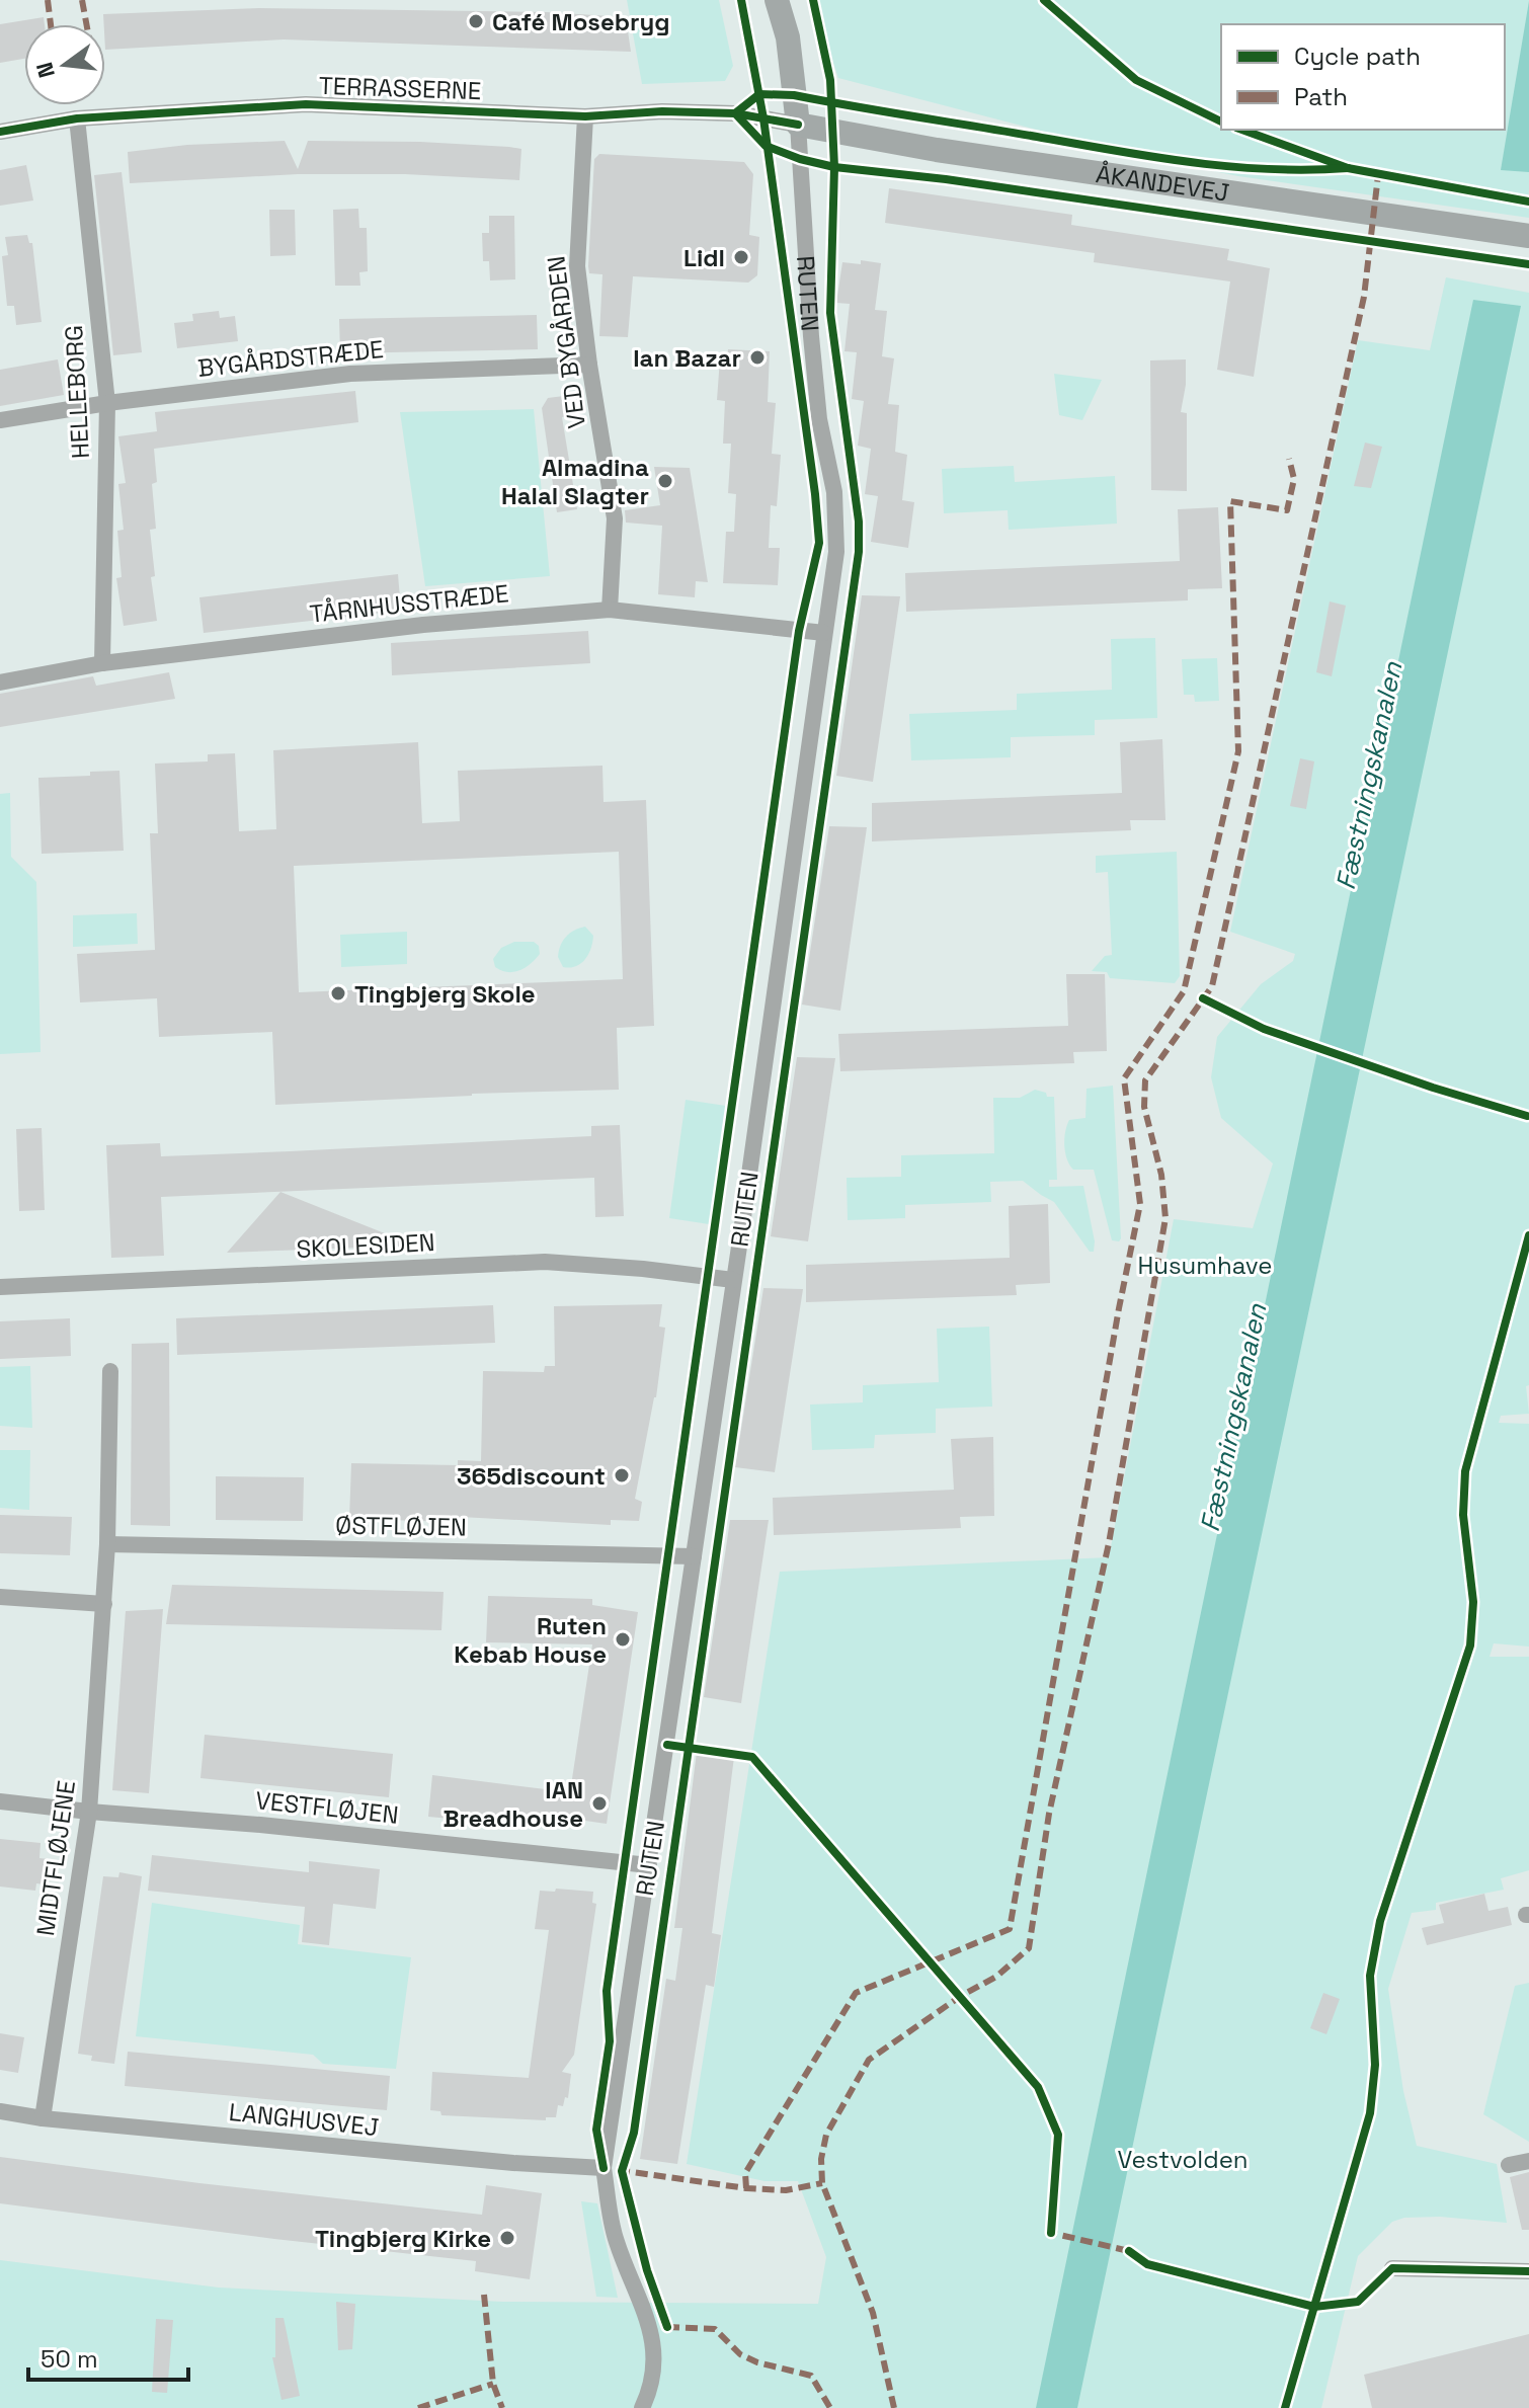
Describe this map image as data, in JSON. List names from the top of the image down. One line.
{"streets":{"street":["TERRASSERNE","ÅKANDEVEJ","RUTEN","VED BYGÅRDEN","BYGÅRDSTRÆDE","HELLEBORG","TÅRNHUSSTRÆDE","SKOLESIDEN","ØSTFLØJEN","VESTFLØJEN","MIDTFLØJENE","LANGHUSVEJ"]},"crossings":[["TERRASSERNE","ÅKANDEVEJ"],["TERRASSERNE","RUTEN"],["TERRASSERNE","VED BYGÅRDEN"],["TERRASSERNE","HELLEBORG"],["ÅKANDEVEJ","RUTEN"],["RUTEN","TÅRNHUSSTRÆDE"],["RUTEN","SKOLESIDEN"],["RUTEN","ØSTFLØJEN"],["RUTEN","VESTFLØJEN"],["RUTEN","LANGHUSVEJ"],["VED BYGÅRDEN","BYGÅRDSTRÆDE"],["VED BYGÅRDEN","TÅRNHUSSTRÆDE"],["BYGÅRDSTRÆDE","HELLEBORG"],["HELLEBORG","TÅRNHUSSTRÆDE"],["ØSTFLØJEN","MIDTFLØJENE"],["VESTFLØJEN","MIDTFLØJENE"],["MIDTFLØJENE","LANGHUSVEJ"]],"water":["Fæstningskanalen"],"parks":["Husumhave","Vestvolden"],"places":["Café Mosebryg","Lidl","Ian Bazar","Almadina Halal Slagter","Tingbjerg Skole","365discount","Ruten Kebab House","IAN Breadhouse","Tingbjerg Kirke"],"legend":["Cycle path","Path"],"scale_bar":"50 m","north":"left"}
